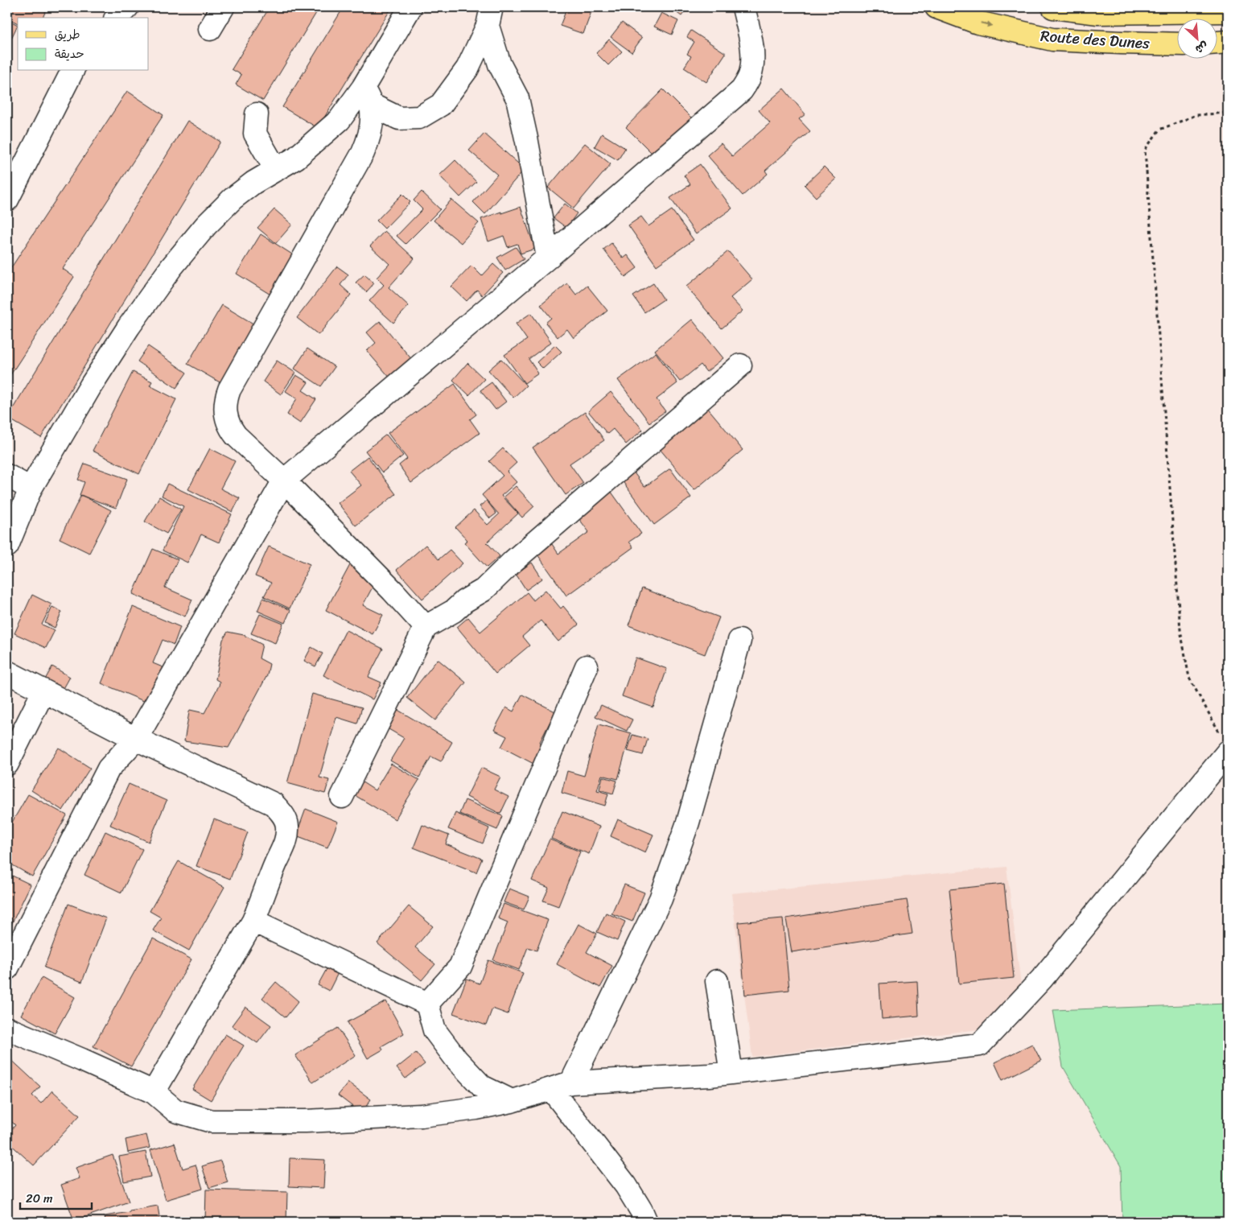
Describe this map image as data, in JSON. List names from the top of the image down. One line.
{"streets":{"main road":["Route des Dunes"]},"legend":["طريق","حديقة"],"scale_bar":"20 m","north":"bottom right"}
